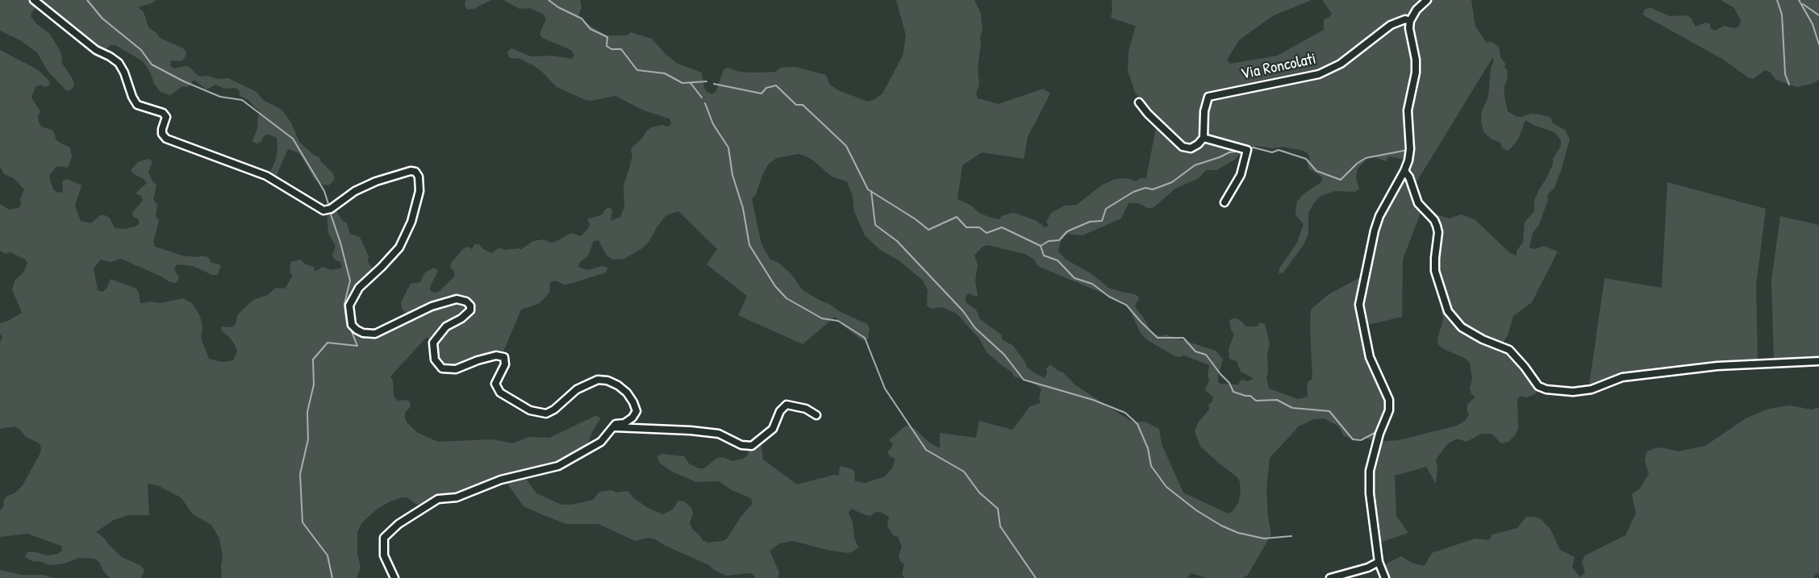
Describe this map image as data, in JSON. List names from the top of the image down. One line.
{"streets":{"street":["Via Roncolati"]}}
